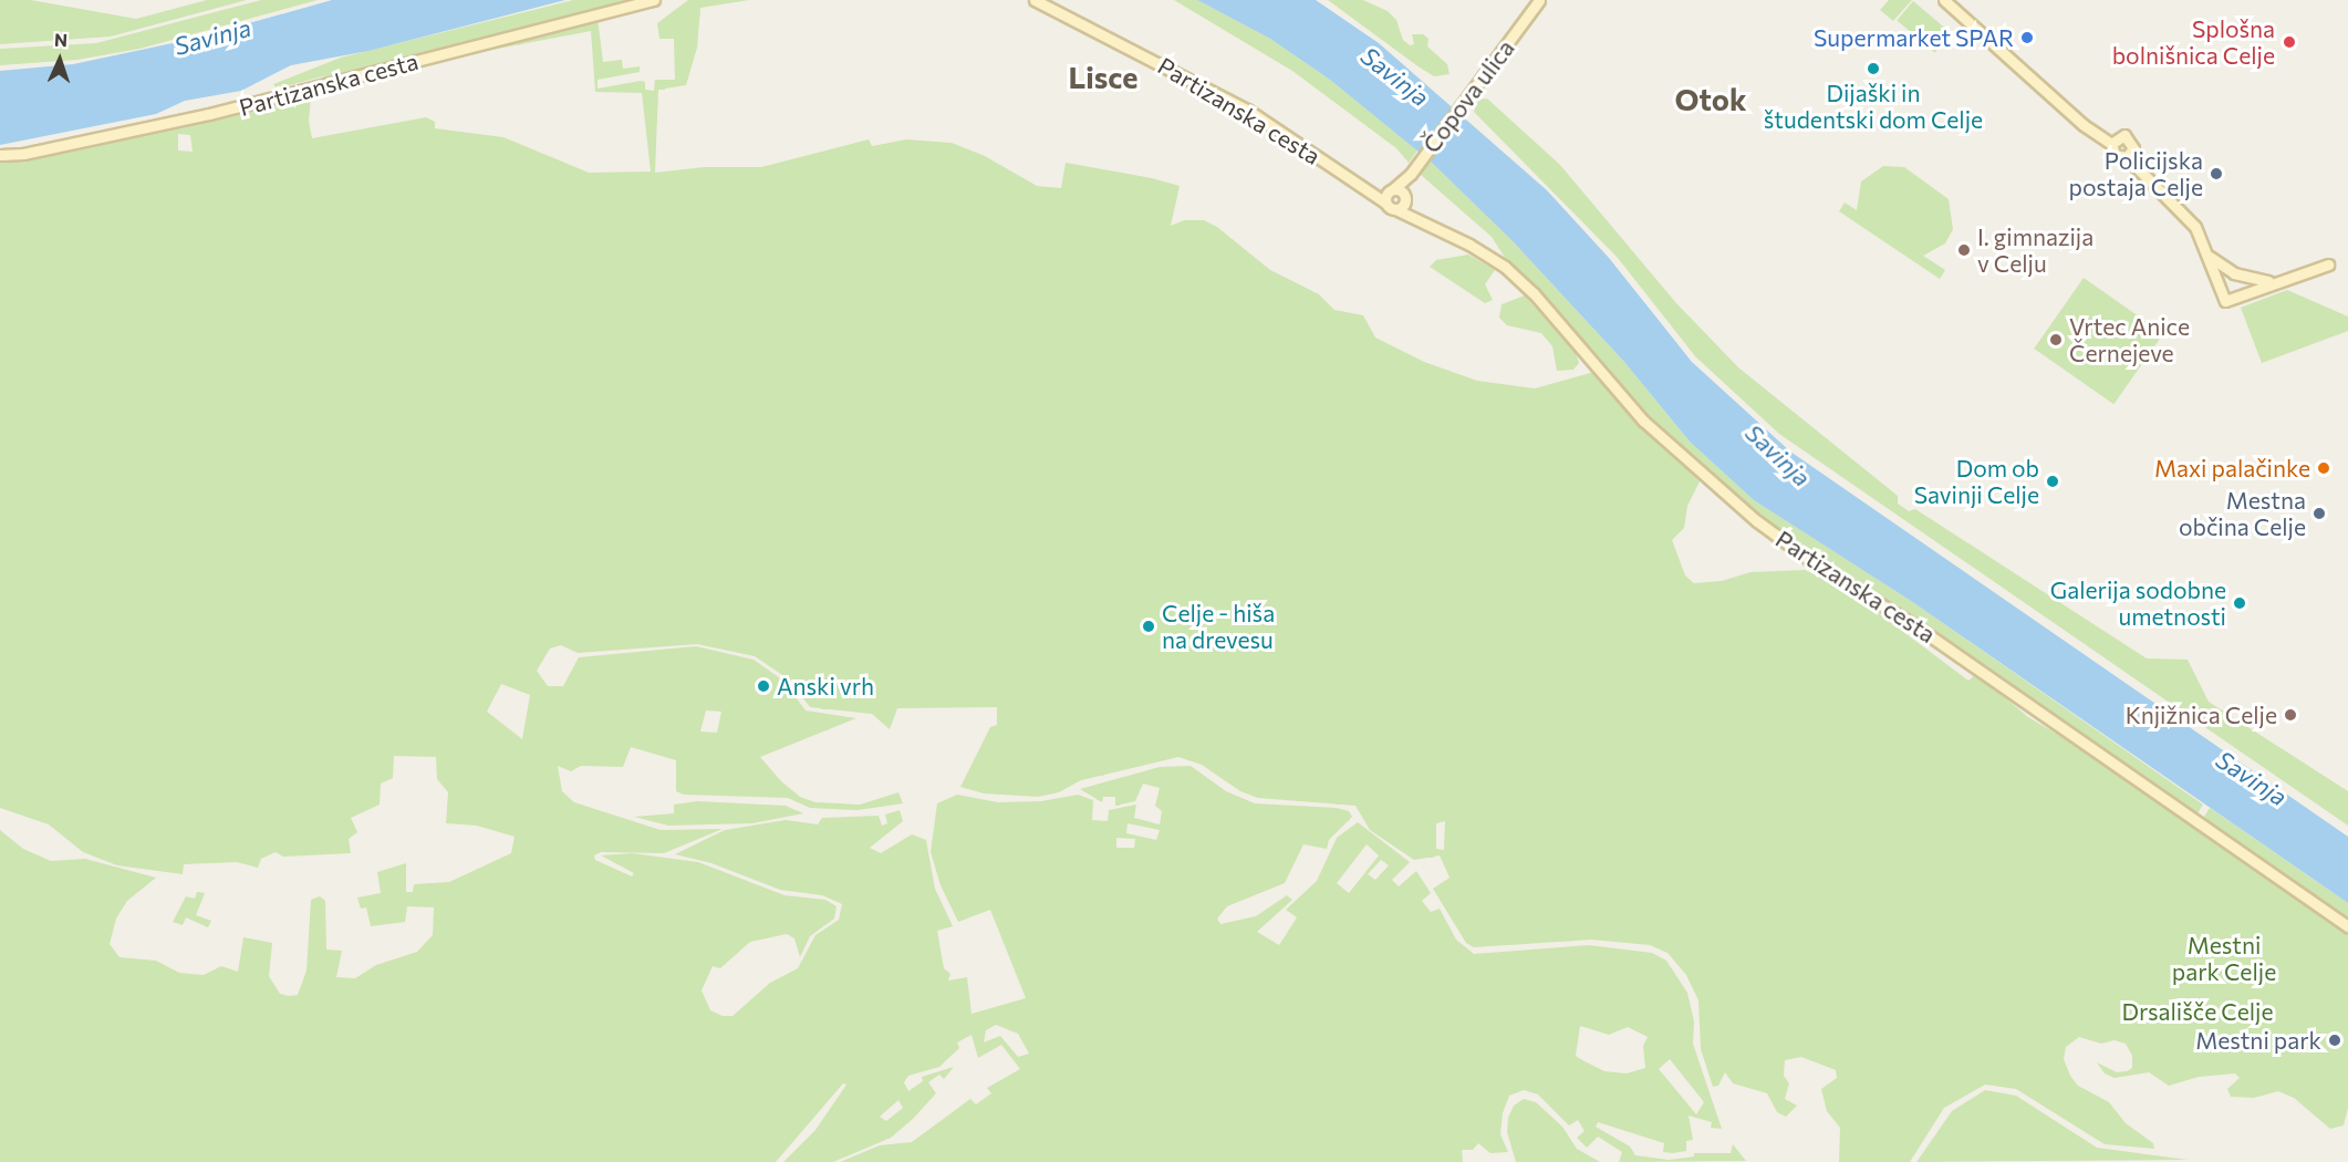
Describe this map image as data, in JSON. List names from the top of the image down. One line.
{"streets":{"street":["Partizanska cesta","Čopova ulica"]},"crossings":[["Partizanska cesta","Čopova ulica"]],"districts":["Lisce","Otok"],"water":["Savinja"],"parks":["Mestni park Celje","Drsališče Celje"],"places":["Supermarket SPAR","Splošna bolnišnica Celje","Dijaški in študentski dom Celje","Policijska postaja Celje","I. gimnazija v Celju","Vrtec Anice Černejeve","Maxi palačinke","Dom ob Savinji Celje","Mestna občina Celje","Galerija sodobne umetnosti","Celje - hiša na drevesu","Anski vrh","Knjižnica Celje","Mestni park"],"north":"top"}
